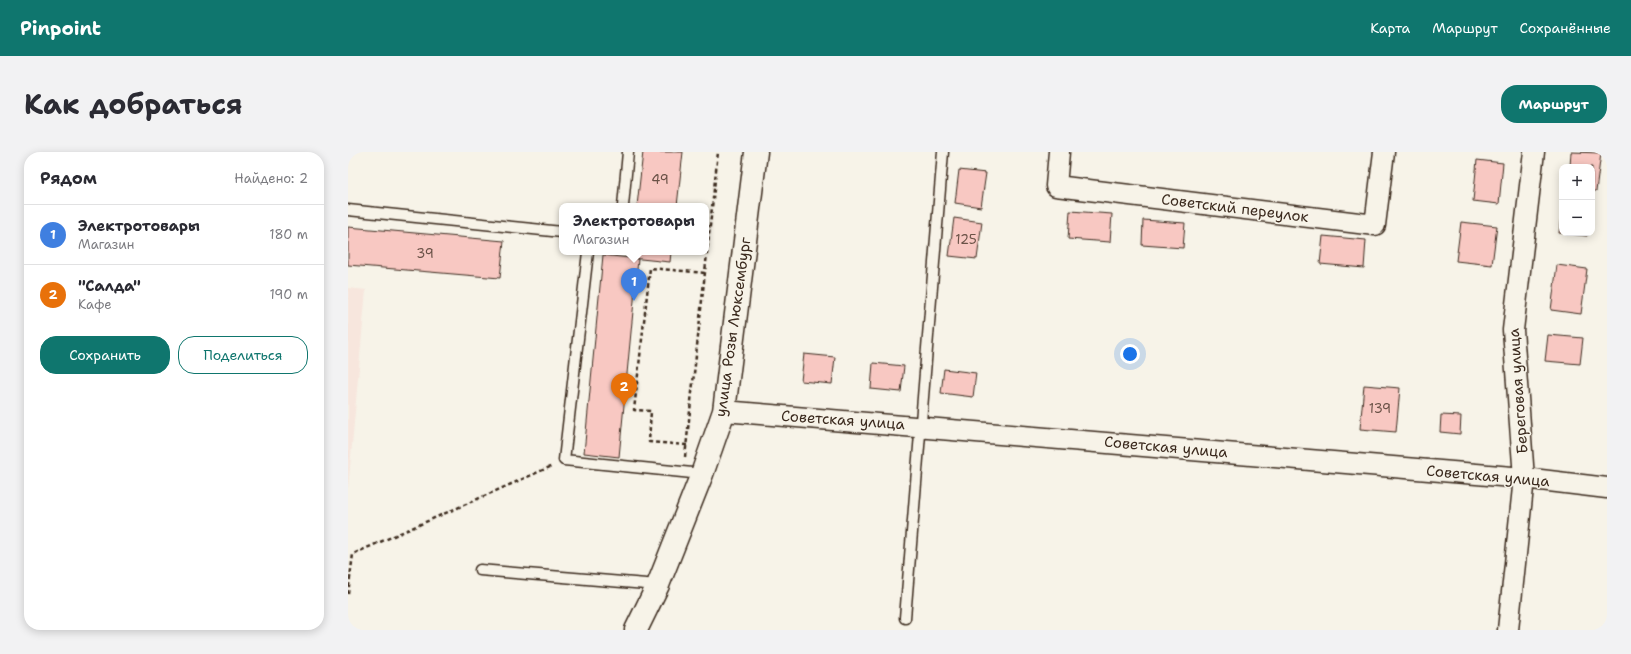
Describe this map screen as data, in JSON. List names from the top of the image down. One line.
{"streets":{"street":["Советский переулок","улица Розы Люксембург","Береговая улица","Советская улица"]},"crossings":[["улица Розы Люксембург","Советская улица"],["Береговая улица","Советская улица"]],"house_numbers":["49","125","39","139"],"page":{"header":"Pinpoint","nav":["Карта","Маршрут","Сохранённые"],"title":"Как добраться","buttons":["Маршрут",["Сохранить","Поделиться"]],"heading":["Рядом","Найдено: 2"],"map_buttons":["+","−"],"popup":["Электротовары","Магазин"],"list":[{"mark":"1","name":"Электротовары","note":"Магазин","value":"180 m"},{"mark":"2","name":"\"Салда\"","note":"Кафе","value":"190 m"}],"pins":["1","2"]}}
